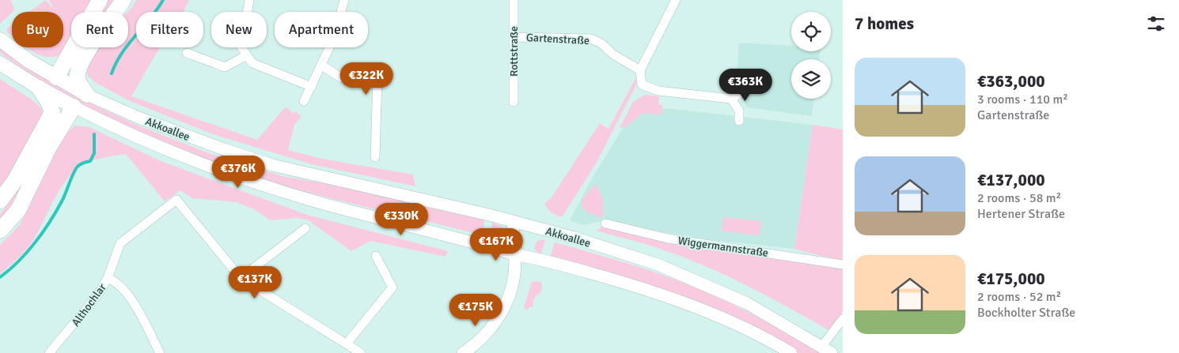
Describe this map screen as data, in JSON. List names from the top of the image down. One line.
{"streets":{"main road":["Akkoallee"],"street":["Gartenstraße","Rottstraße","Wiggermannstraße","Althochlar"]},"crossings":[["Gartenstraße","Rottstraße"]],"page":{"heading":"7 homes","chip":["Buy","Rent","Filters","New","Apartment"],"list":[{"name":"€363,000","note":"3 rooms · 110 m² · Gartenstraße"},{"name":"€137,000","note":"2 rooms · 58 m² · Hertener Straße"},{"name":"€175,000","note":"2 rooms · 52 m² · Bockholter Straße"}],"price":["€322K","€363K","€376K","€330K","€167K","€137K","€175K"]}}
